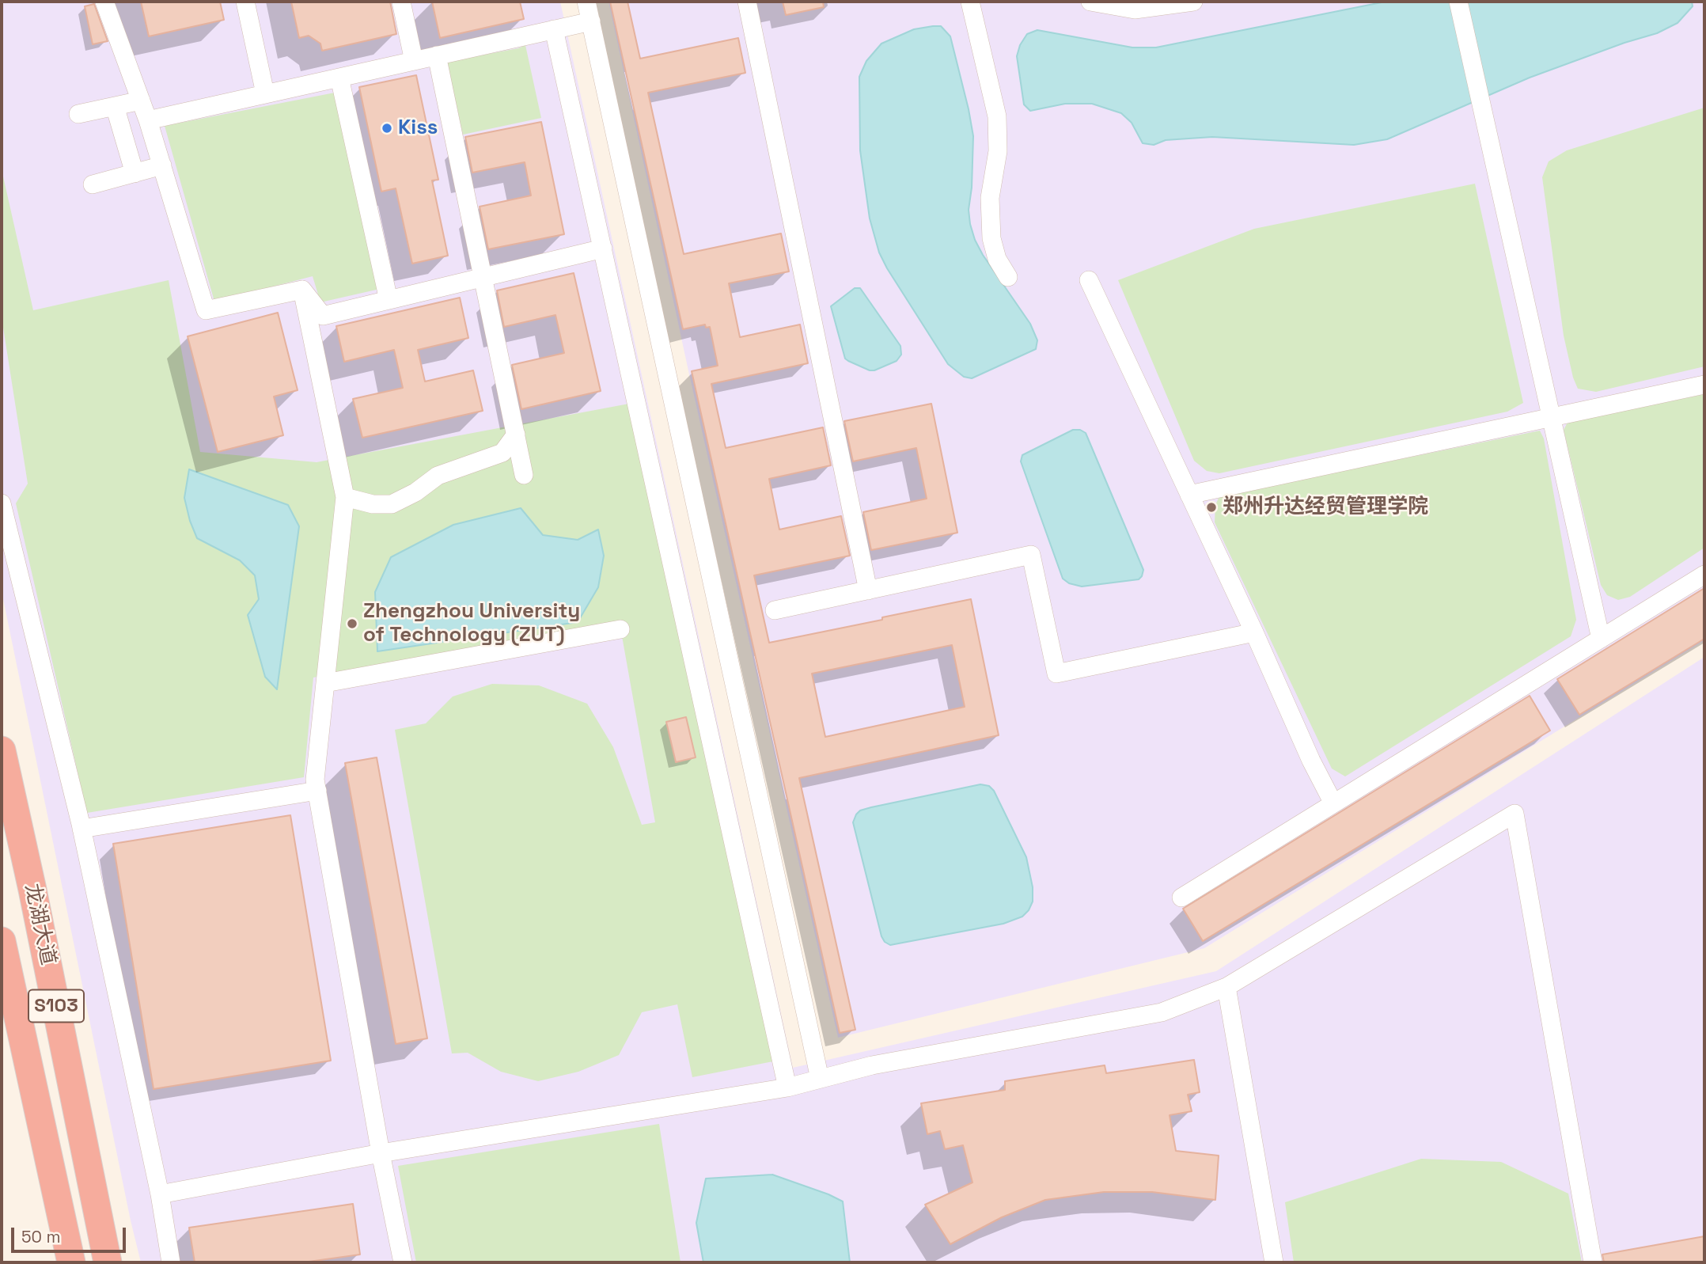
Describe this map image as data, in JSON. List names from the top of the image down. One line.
{"streets":{"highway":["龙湖大道","S103"]},"places":["Kiss","郑州升达经贸管理学院","Zhengzhou University of Technology (ZUT)"],"scale_bar":"50 m"}
